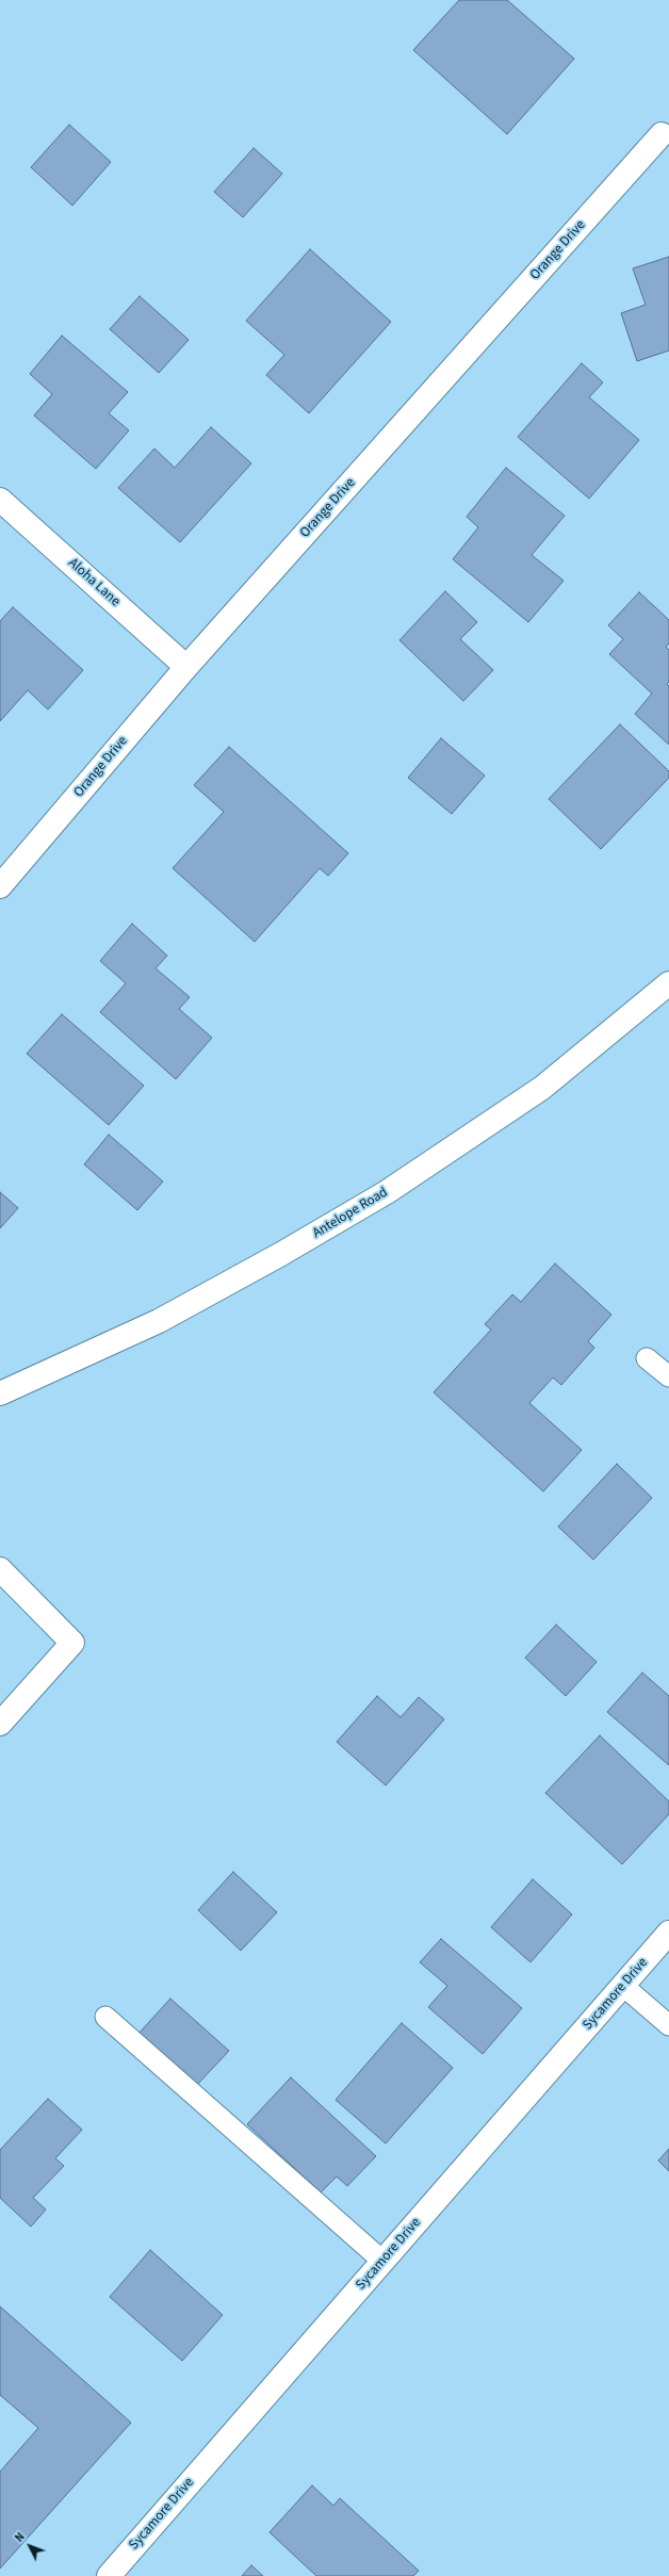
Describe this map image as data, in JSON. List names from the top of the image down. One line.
{"streets":{"street":["Orange Drive","Aloha Lane","Antelope Road","Sycamore Drive"]},"crossings":[["Orange Drive","Aloha Lane"]],"north":"top left"}
